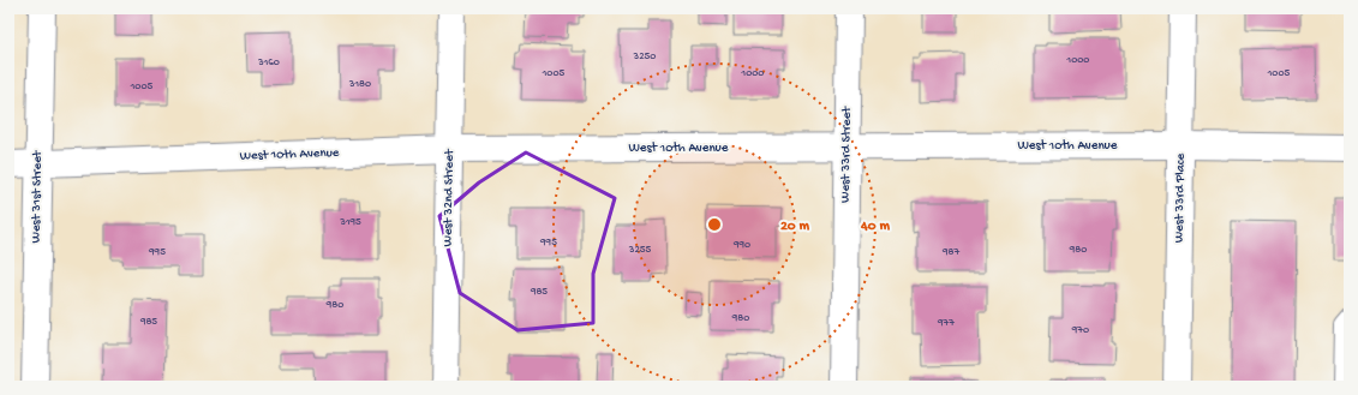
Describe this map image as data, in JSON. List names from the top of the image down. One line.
{"streets":{"street":["West 10th Avenue","West 33rd Street","West 31st Street","West 32nd Street","West 33rd Place"]},"crossings":[["West 10th Avenue","West 33rd Street"],["West 10th Avenue","West 31st Street"],["West 10th Avenue","West 32nd Street"],["West 10th Avenue","West 33rd Place"]],"house_numbers":["3250","1000","3160","1005","1000","1005","3180","1005","3195","995","990","3255","980","995","987","985","980","980","985","977","970"],"rings":["20 m","40 m"]}
